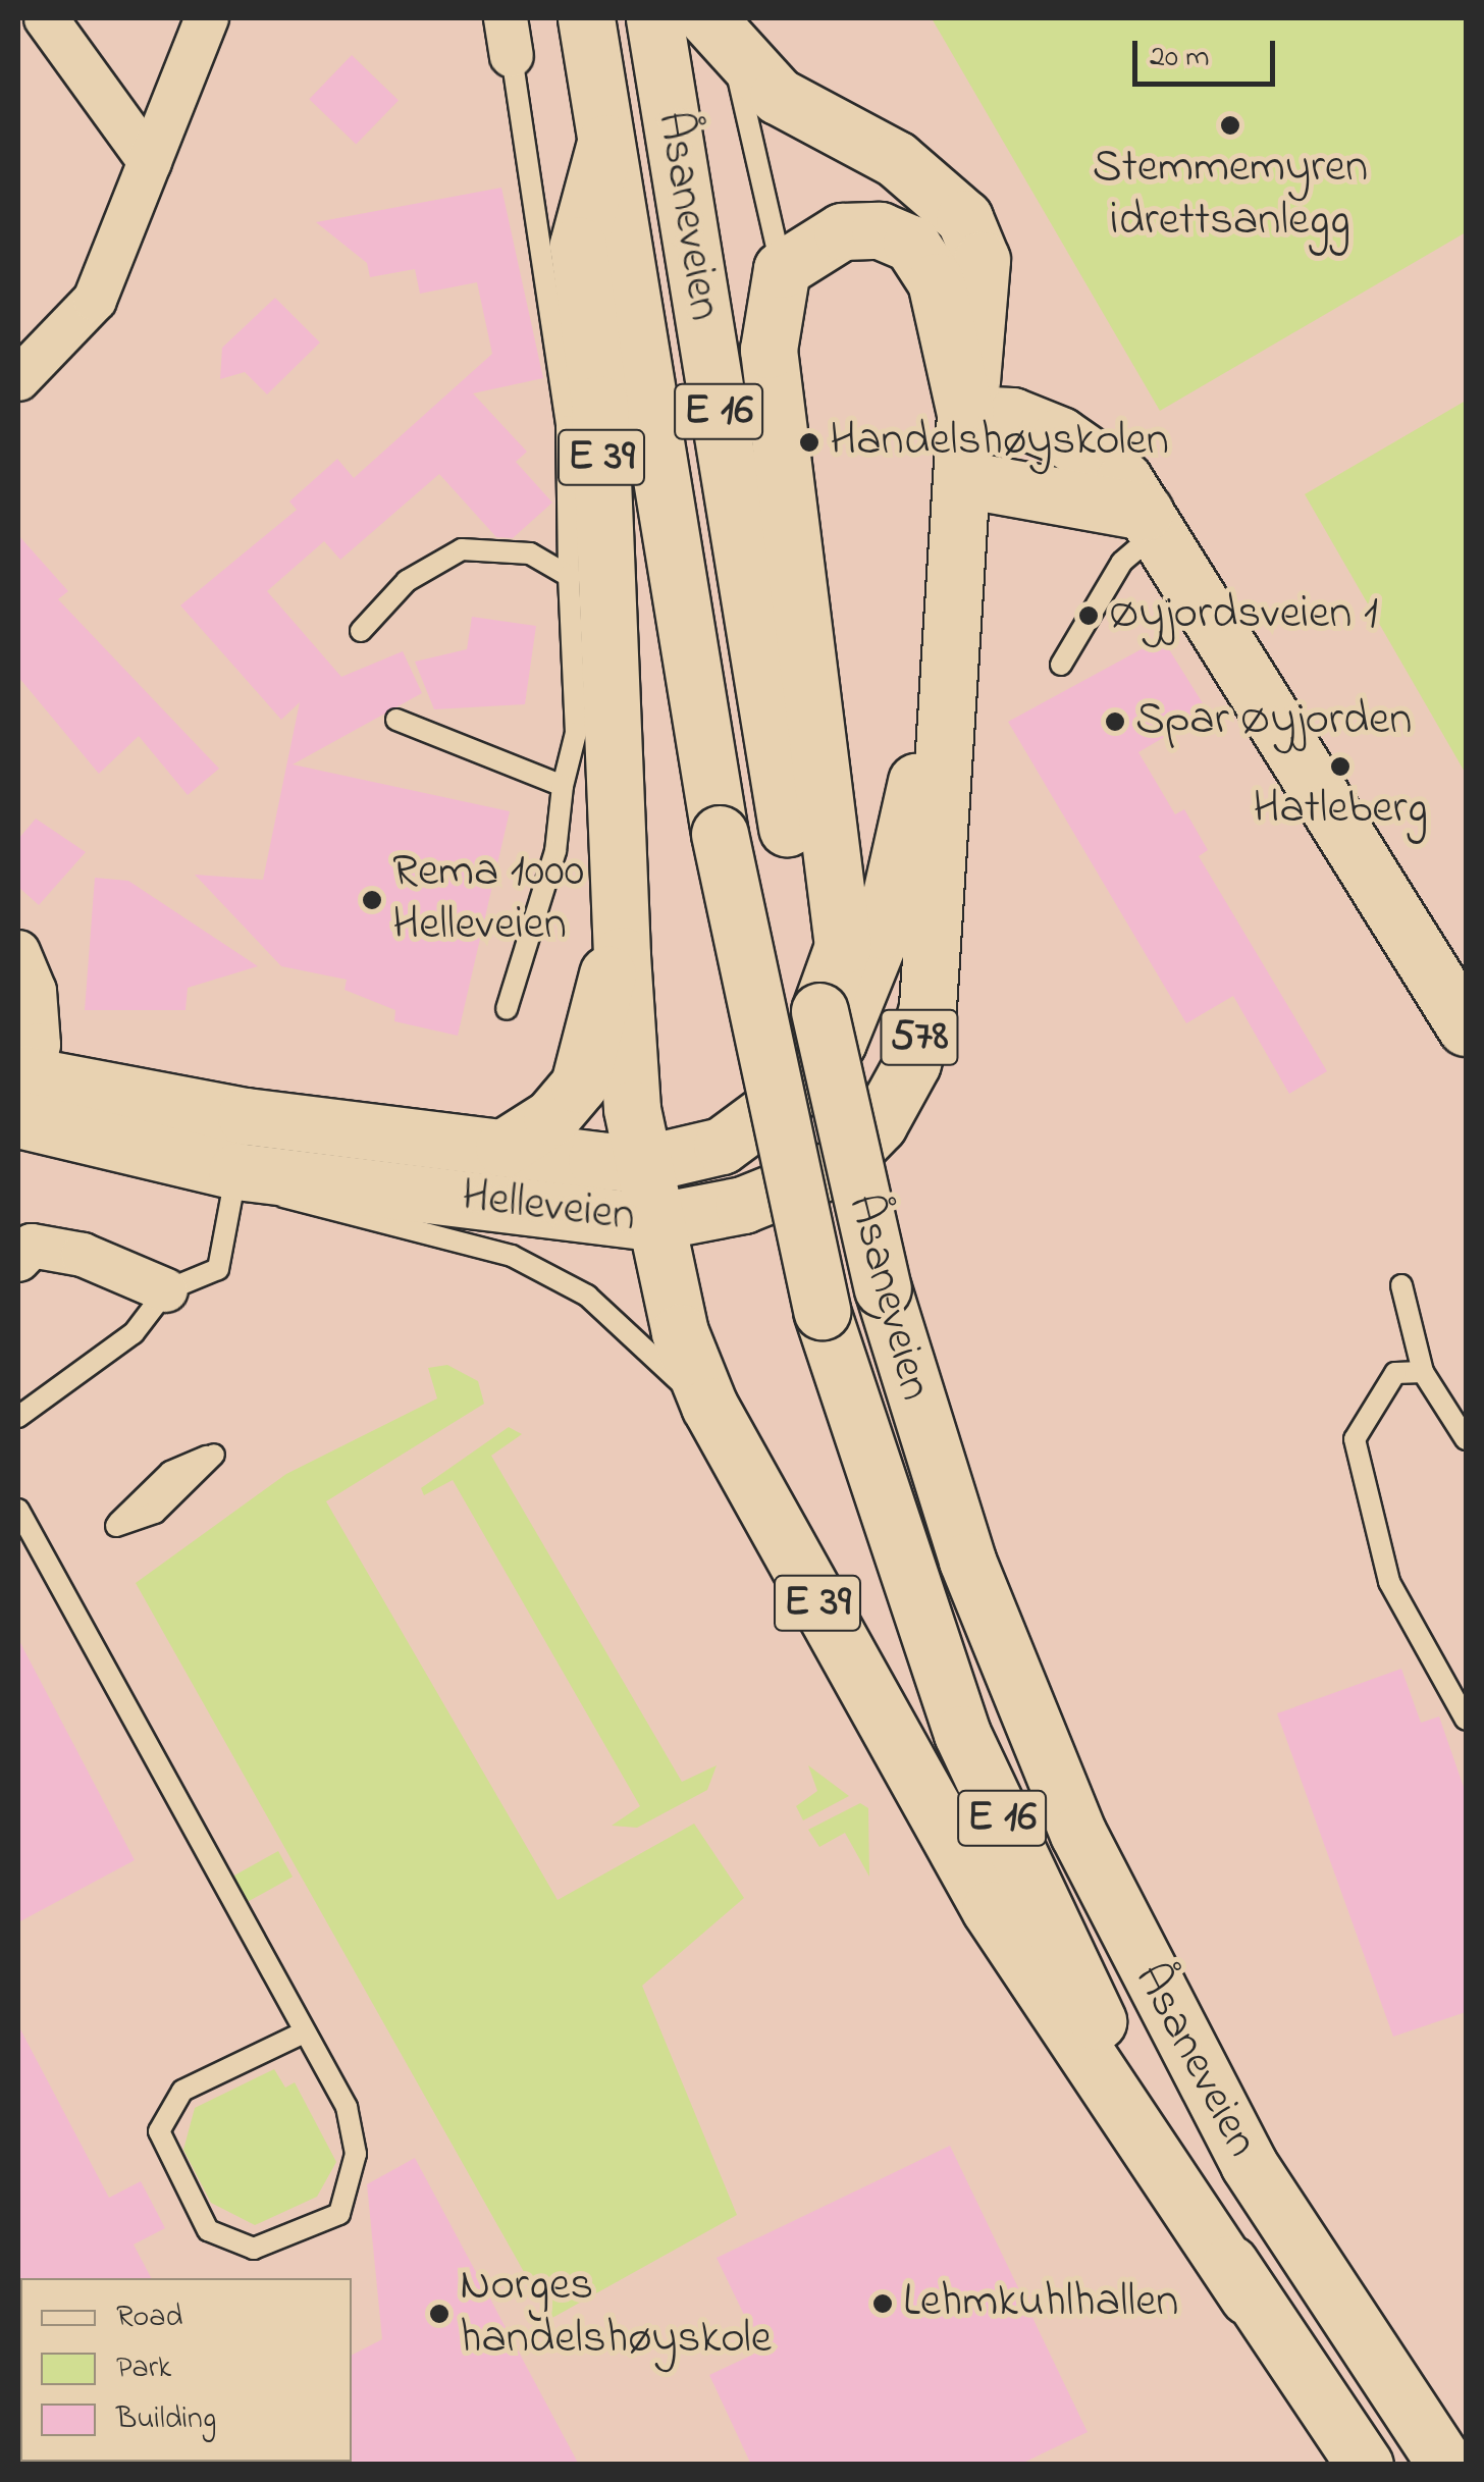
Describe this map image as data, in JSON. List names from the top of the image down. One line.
{"streets":{"main road":["Åsaneveien","E 16","E 39","578","Helleveien"]},"crossings":[["Åsaneveien","E 39"],["E 39","Helleveien"]],"places":["Stemmemyren idrettsanlegg","Handelshøyskolen","Øyjordsveien 1","Spar Øyjorden","Hatleberg","Rema 1000 Helleveien","Lehmkuhlhallen","Norges handelshøyskole"],"legend":["Road","Park","Building"],"scale_bar":"20 m"}
